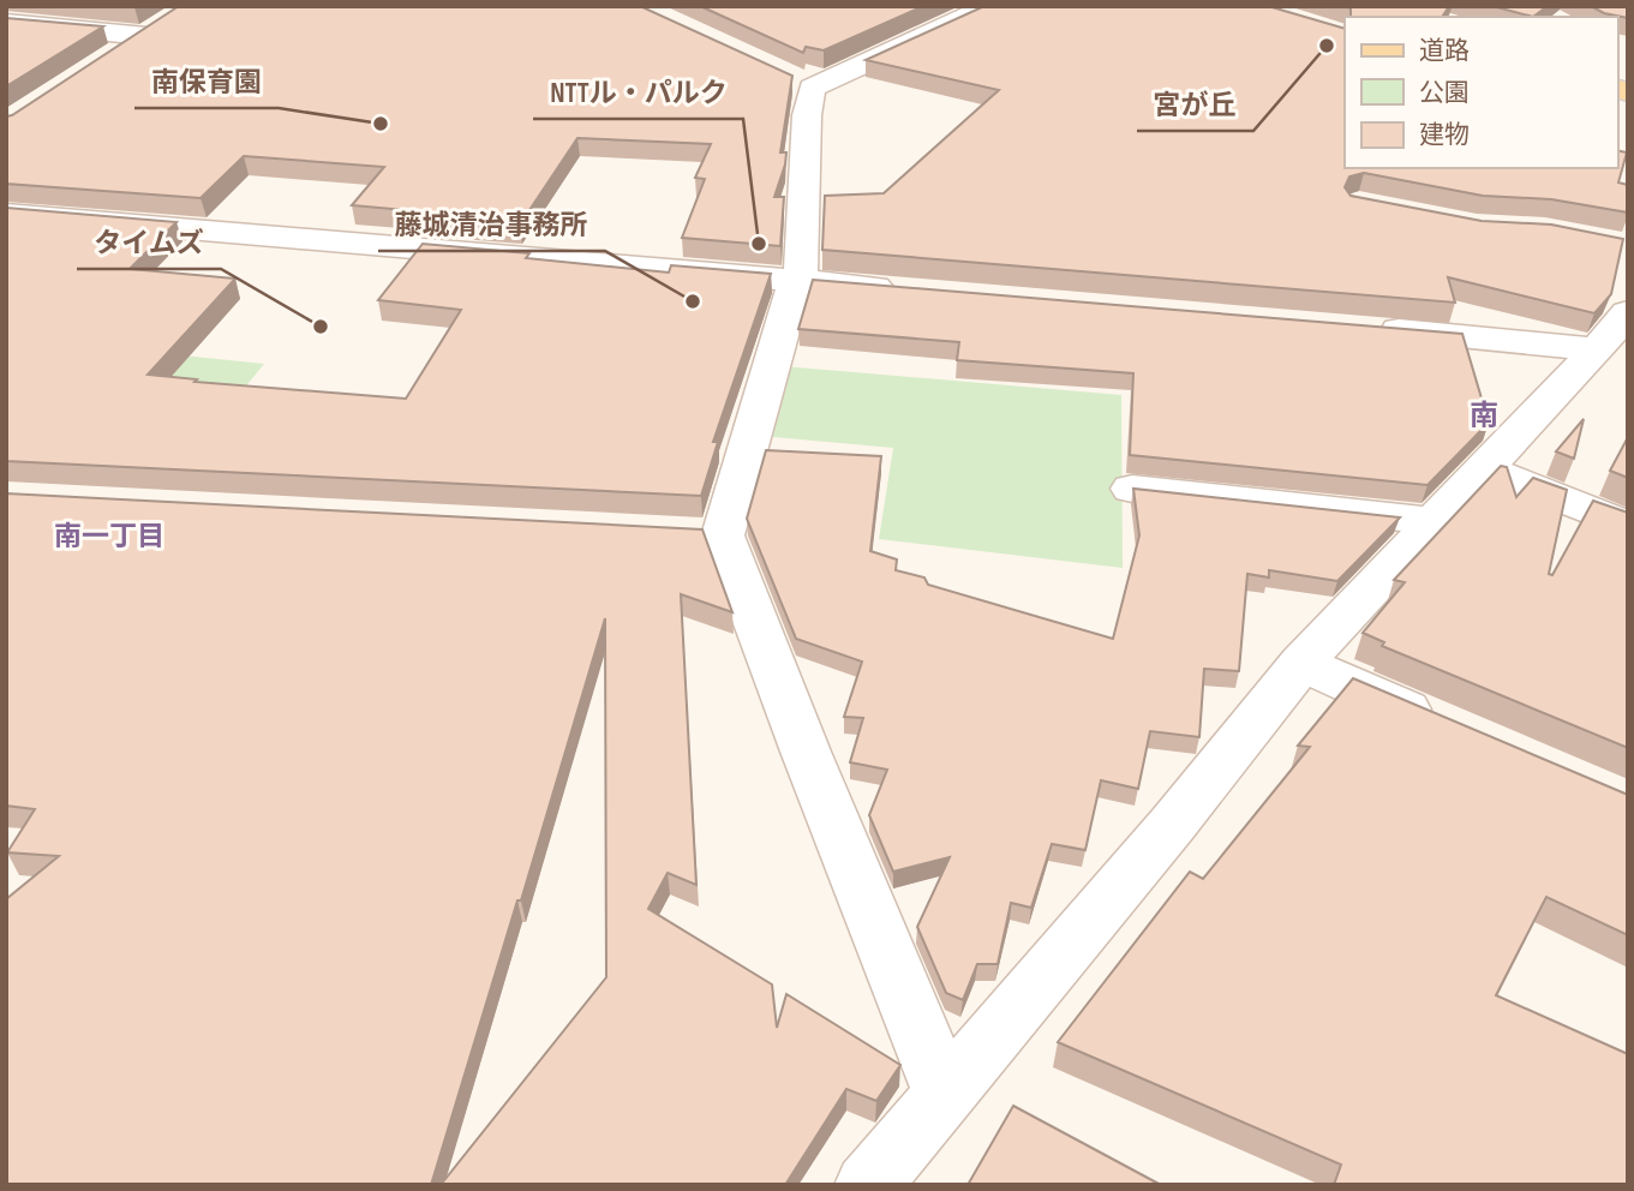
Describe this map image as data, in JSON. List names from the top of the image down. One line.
{"districts":["南","南一丁目"],"places":["宮が丘","南保育園","NTTル・パルク","藤城清治事務所","タイムズ"],"legend":["道路","公園","建物"]}
